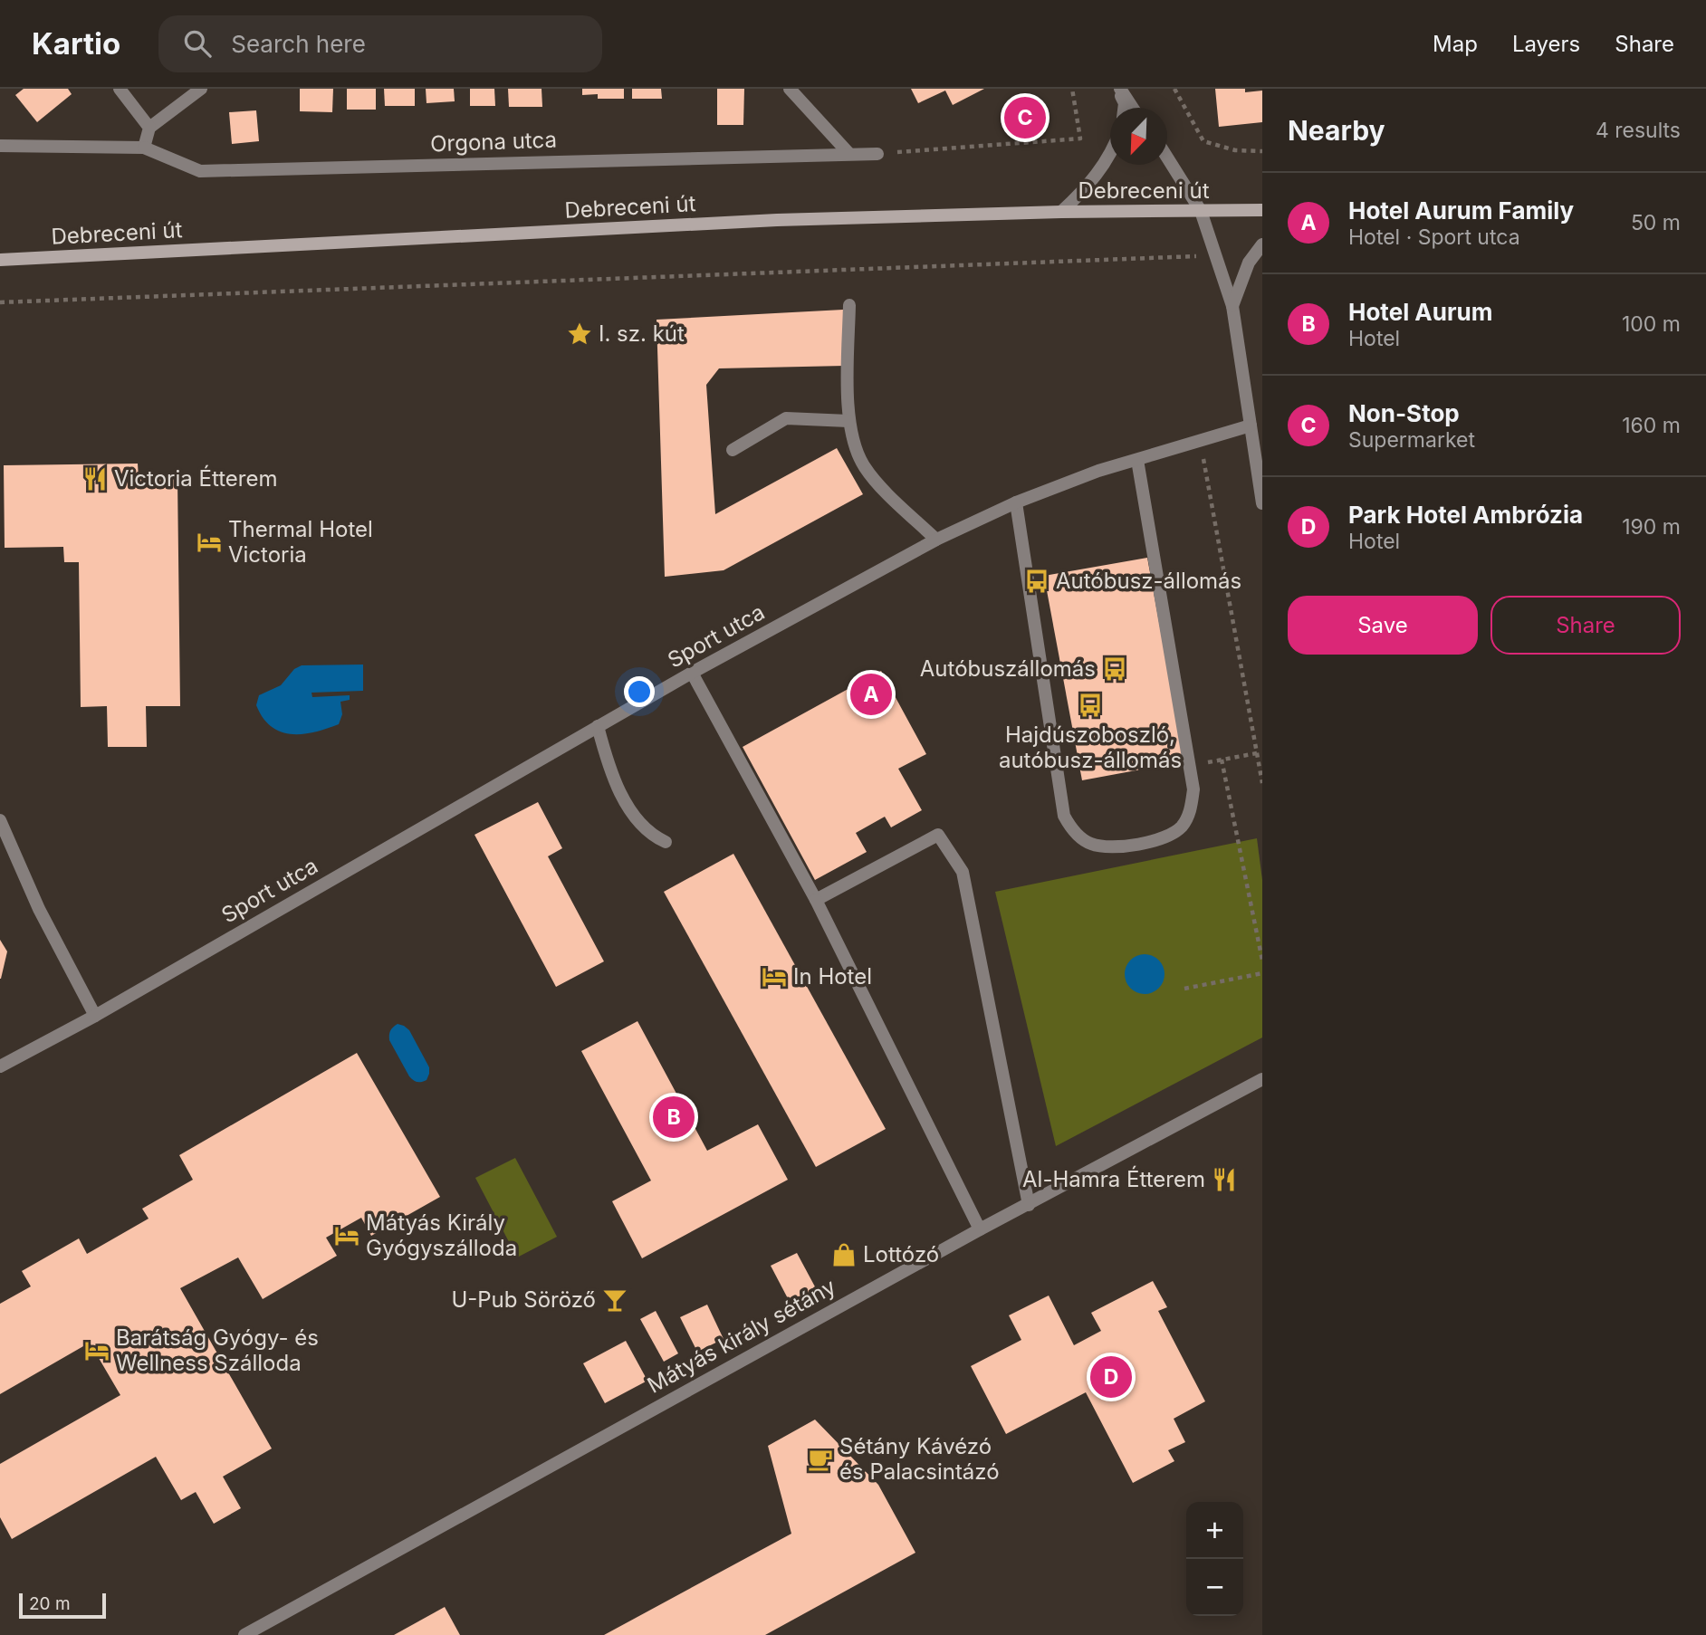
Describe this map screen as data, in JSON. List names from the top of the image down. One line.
{"streets":{"street":["Orgona utca","Debreceni út","Sport utca","Mátyás király sétány"]},"places":{"place":["I. sz. kút"],"restaurant":["Victoria Étterem","Al-Hamra Étterem"],"hotel":["Thermal Hotel Victoria","In Hotel","Mátyás Király Gyógyszálloda","Barátság Gyógy- és Wellness Szálloda"],"bus stop":["Autóbusz-állomás","Autóbuszállomás","Hajdúszoboszló, autóbusz-állomás"],"shop":["Lottózó"],"bar":["U-Pub Söröző"],"cafe":["Sétány Kávézó és Palacsintázó"]},"scale_bar":"20 m","north":"bottom left","page":{"header":"Kartio","search":"Search here","nav":["Map","Layers","Share"],"heading":["Nearby","4 results"],"pins":["C","A","B","D"],"list":[{"mark":"A","name":"Hotel Aurum Family","note":"Hotel · Sport utca","value":"50 m"},{"mark":"B","name":"Hotel Aurum","note":"Hotel","value":"100 m"},{"mark":"C","name":"Non-Stop","note":"Supermarket","value":"160 m"},{"mark":"D","name":"Park Hotel Ambrózia","note":"Hotel","value":"190 m"}],"buttons":["Save","Share"],"map_buttons":["+","−"],"scale":"20 m"}}
